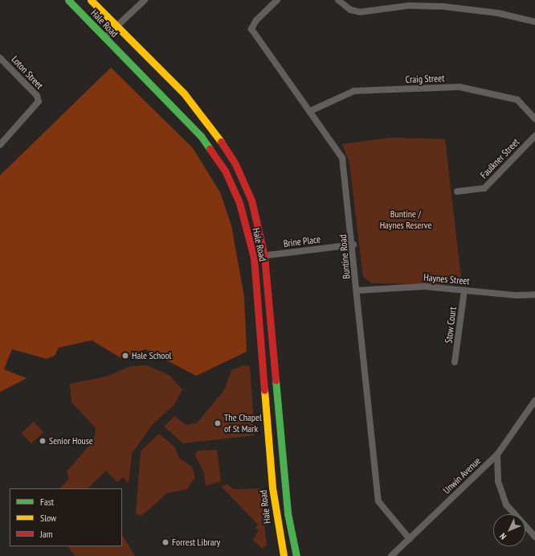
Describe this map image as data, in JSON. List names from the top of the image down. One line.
{"streets":{"main road":["Hale Road"],"street":["Loton Street","Craig Street","Faulkner Street","Brine Place","Buntine Road","Haynes Street","Stow Court","Unwin Avenue"]},"crossings":[["Hale Road","Brine Place"],["Craig Street","Buntine Road"],["Brine Place","Buntine Road"],["Buntine Road","Haynes Street"],["Buntine Road","Unwin Avenue"],["Haynes Street","Stow Court"]],"parks":["Buntine / Haynes Reserve"],"places":["Hale School","The Chapel of St Mark","Senior House","Forrest Library"],"legend":["Fast","Slow","Jam"],"north":"bottom left"}
